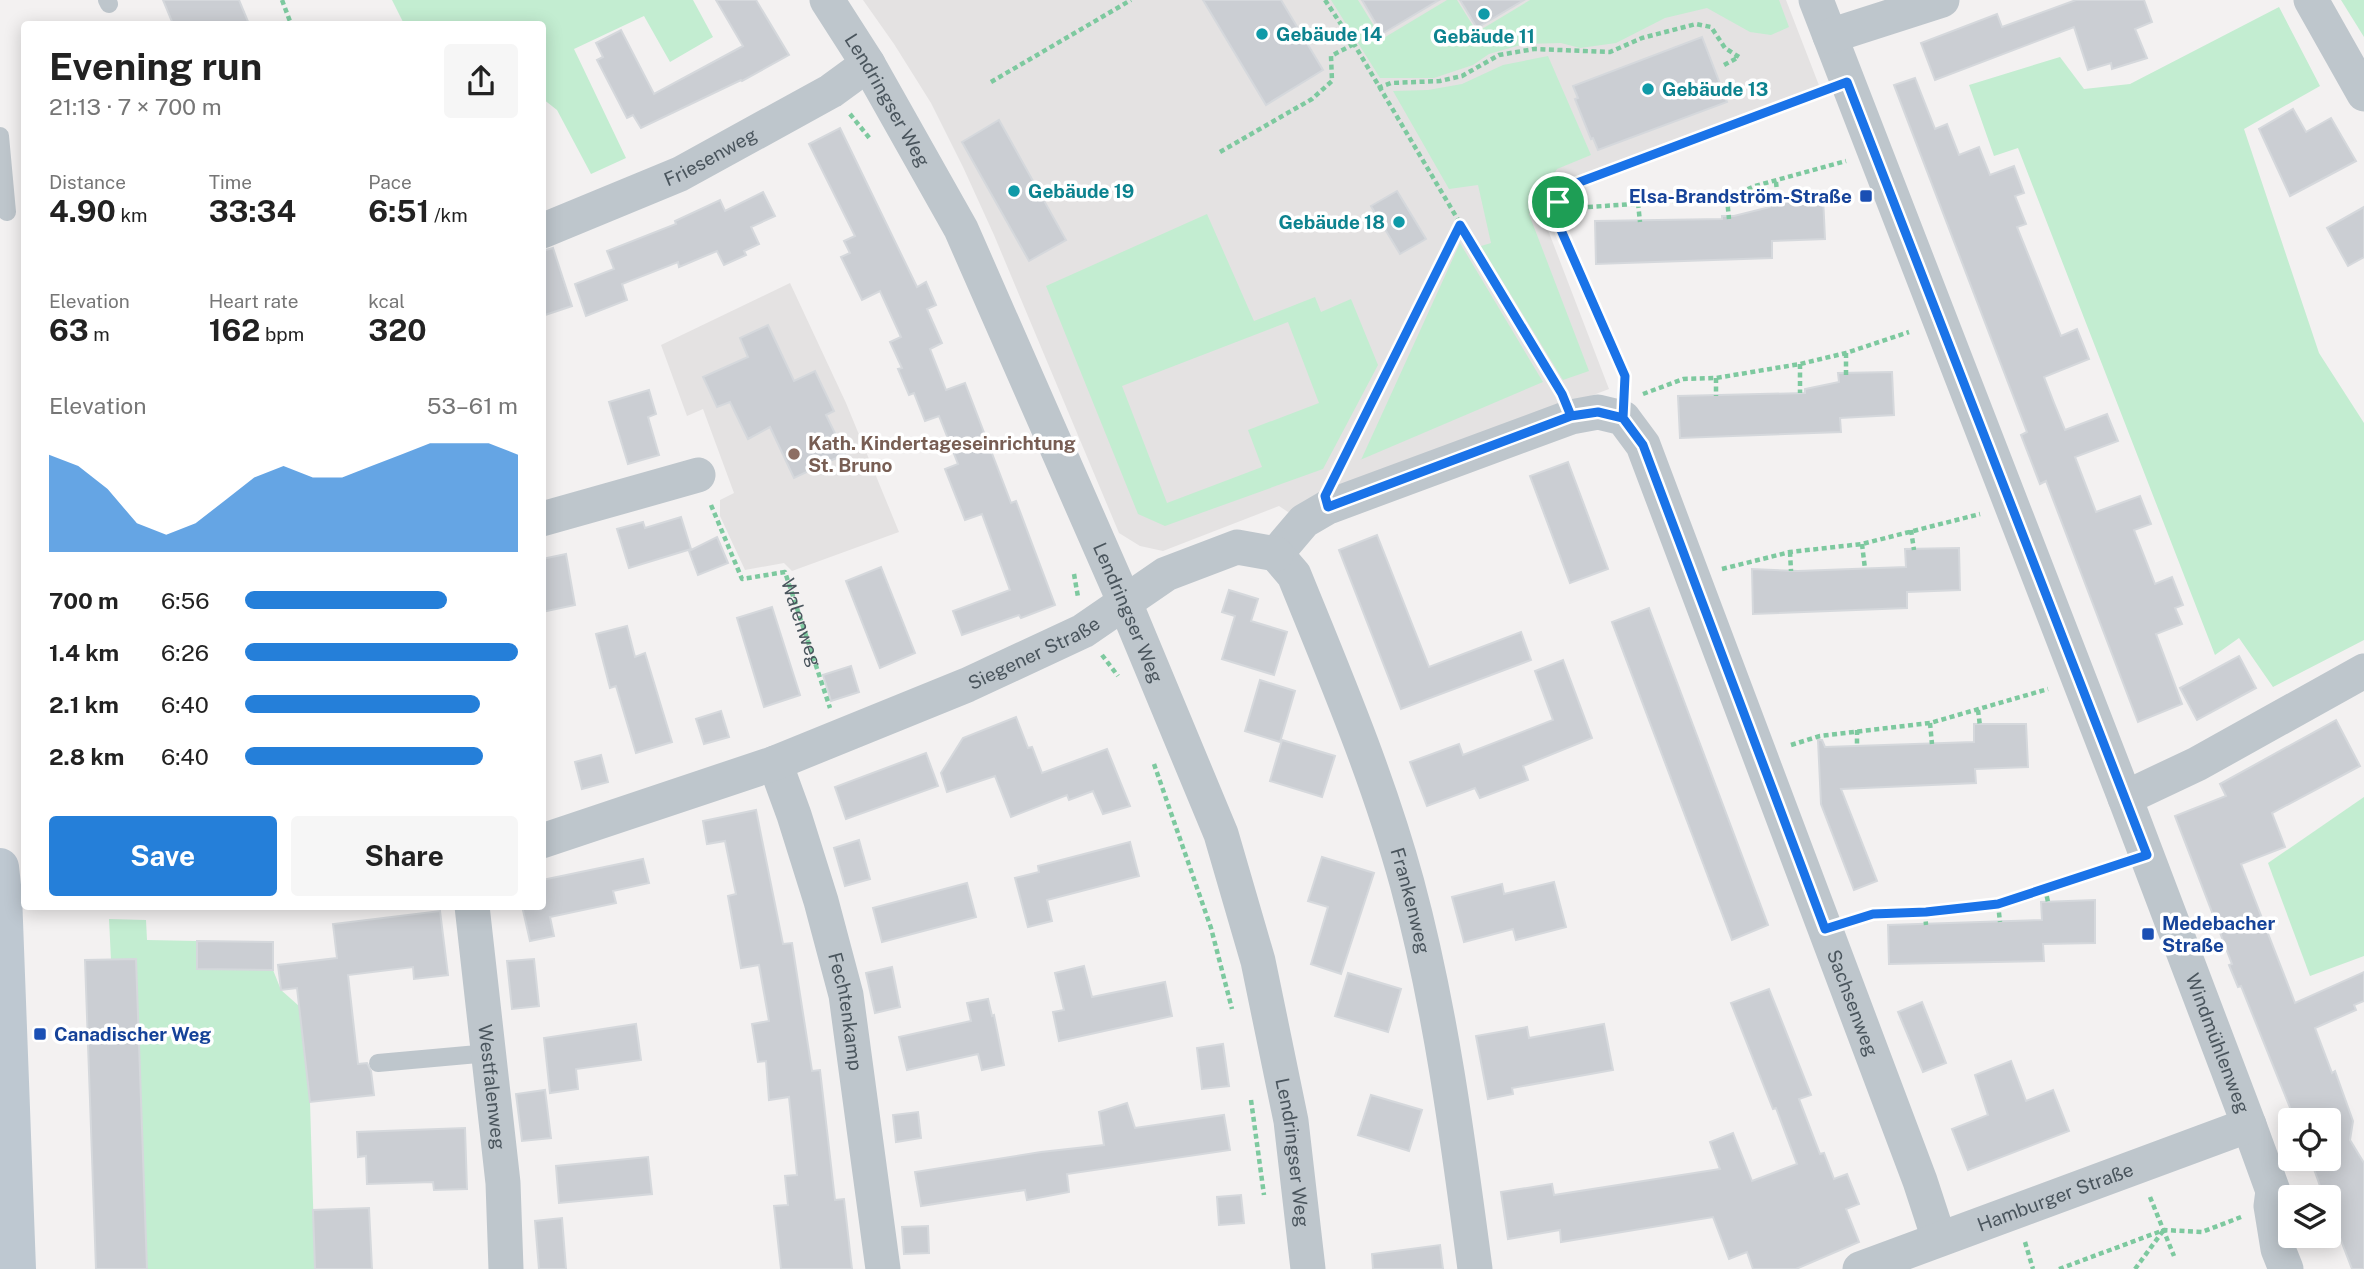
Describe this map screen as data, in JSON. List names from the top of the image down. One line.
{"streets":{"street":["Lendringser Weg","Friesenweg","Siegener Straße","Frankenweg","Sachsenweg","Fechtenkamp","Windmühlenweg","Westfalenweg","Hamburger Straße"],"path":["Walenweg"]},"crossings":[["Lendringser Weg","Friesenweg"],["Lendringser Weg","Siegener Straße"],["Walenweg","Siegener Straße"],["Siegener Straße","Frankenweg"],["Siegener Straße","Fechtenkamp"],["Sachsenweg","Hamburger Straße"],["Windmühlenweg","Hamburger Straße"]],"places":{"other":["Gebäude 11","Gebäude 14","Gebäude 13","Gebäude 19","Gebäude 18","Kath. Kindertageseinrichtung St. Bruno"],"transit":["Elsa-Brandström-Straße","Medebacher Straße","Canadischer Weg"]},"page":{"heading":["Evening run","21:13 · 7 × 700 m"],"stats":[["Distance","4.90 km"],["Time","33:34"],["Pace","6:51 /km"],["Elevation","63 m"],["Heart rate","162 bpm"],["kcal","320"]],"chart":["Elevation","53–61 m"],"list":[{"name":"700 m","note":"6:56"},{"name":"1.4 km","note":"6:26"},{"name":"2.1 km","note":"6:40"},{"name":"2.8 km","note":"6:40"}],"buttons":["Save","Share"]}}
